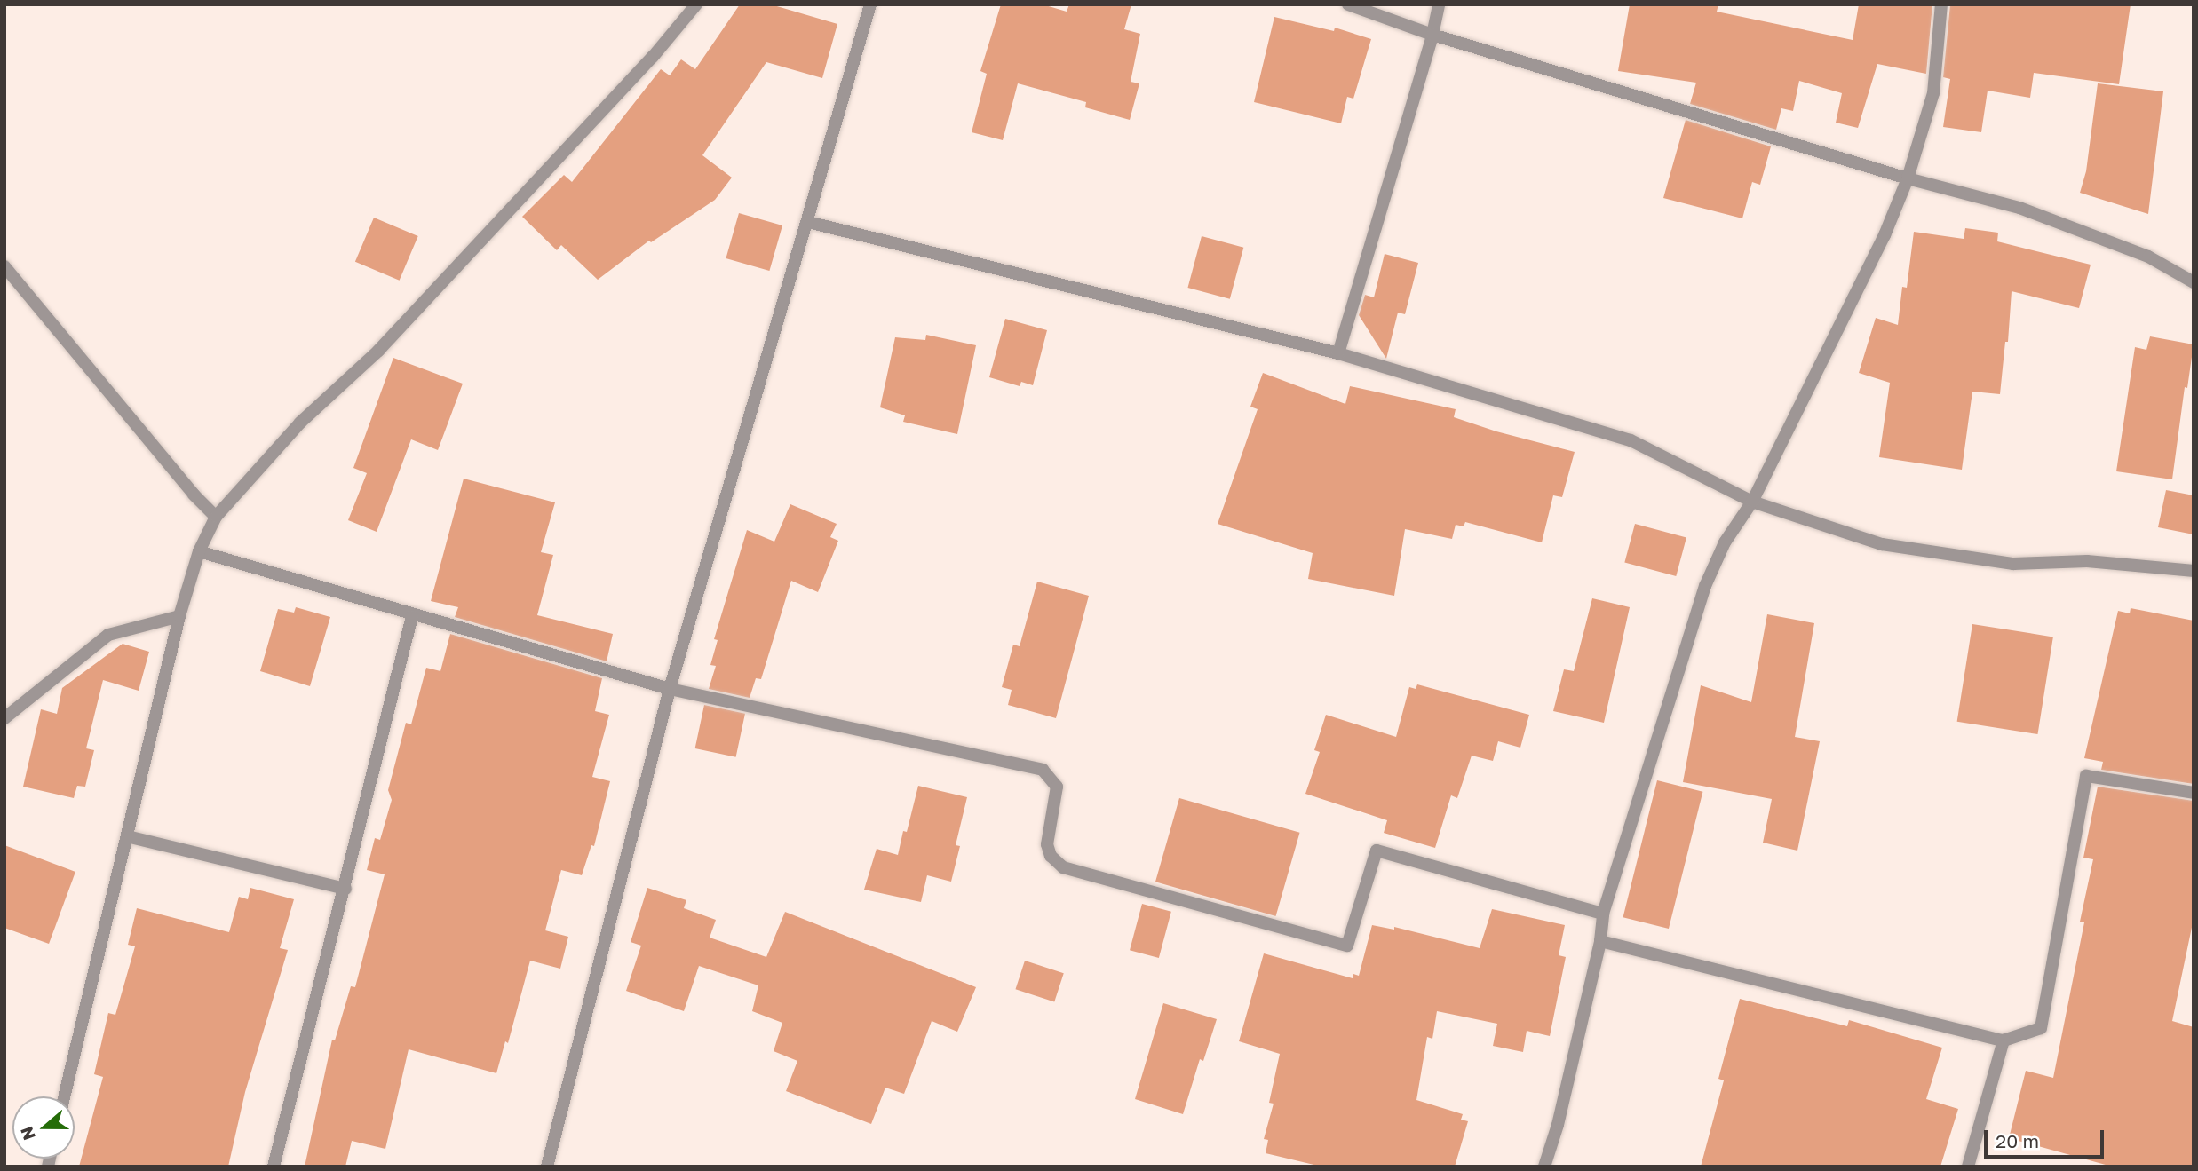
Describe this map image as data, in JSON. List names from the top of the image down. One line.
{"scale_bar":"20 m","north":"left"}
